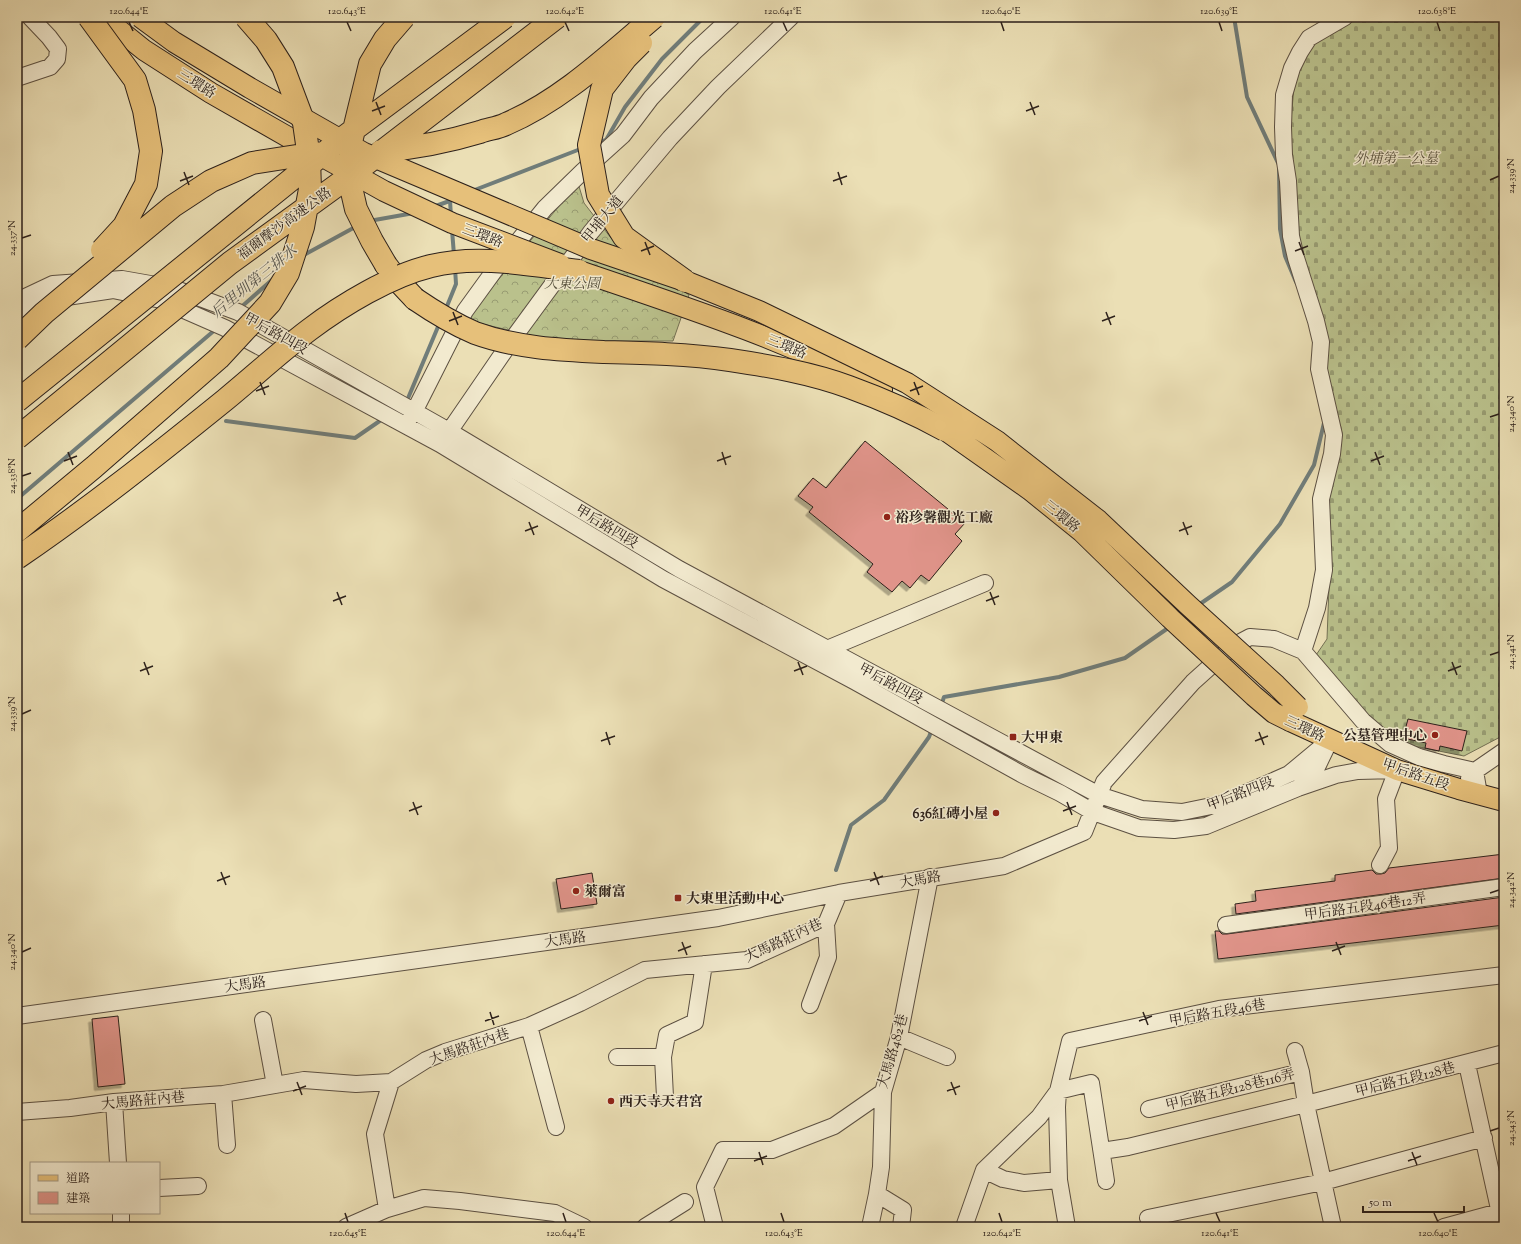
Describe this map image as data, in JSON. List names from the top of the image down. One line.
{"streets":{"highway":["福爾摩沙高速公路"],"main road":["三環路","甲后路五段"],"street":["甲埔大道","甲后路四段","大馬路","甲后路五段46巷12弄","大馬路莊內巷","甲后路五段46巷","大馬路482巷","甲后路五段128巷","甲后路五段128巷116弄"]},"crossings":[["三環路","甲后路四段"],["三環路","甲后路五段"],["甲埔大道","甲后路四段"],["甲后路四段","甲后路五段"],["甲后路四段","大馬路"],["大馬路","大馬路莊內巷"],["大馬路","大馬路482巷"],["甲后路五段128巷","甲后路五段128巷116弄"]],"water":["后里圳第三排水"],"parks":["外埔第一公墓","大東公園"],"places":{"other":["裕珍馨觀光工廠","公墓管理中心","636紅磚小屋","萊爾富","西天寺天君宮"],"transit":["大甲東","大東里活動中心"]},"legend":["道路","建築"],"scale_bar":"50 m","coordinates":["120.644°E","120.643°E","120.642°E","120.641°E","120.640°E","120.639°E","120.638°E","24.339°N","24.337°N","24.340°N","24.338°N","24.341°N","24.342°N","24.343°N","120.645°E"]}
